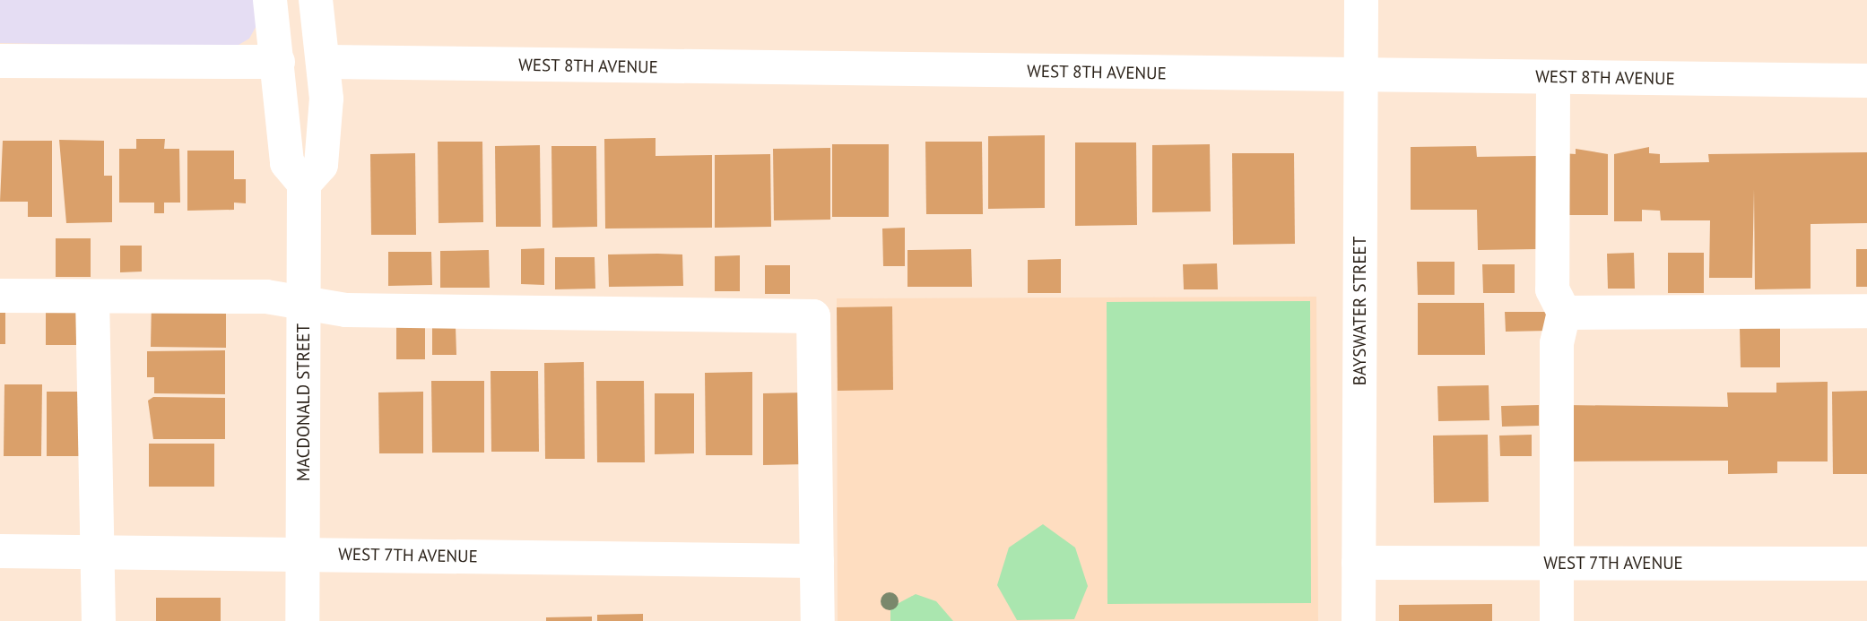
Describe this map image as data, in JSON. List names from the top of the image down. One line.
{"streets":{"street":["WEST 8TH AVENUE","BAYSWATER STREET","MACDONALD STREET","WEST 7TH AVENUE"]},"crossings":[["WEST 8TH AVENUE","BAYSWATER STREET"],["BAYSWATER STREET","WEST 7TH AVENUE"],["MACDONALD STREET","WEST 7TH AVENUE"]]}
